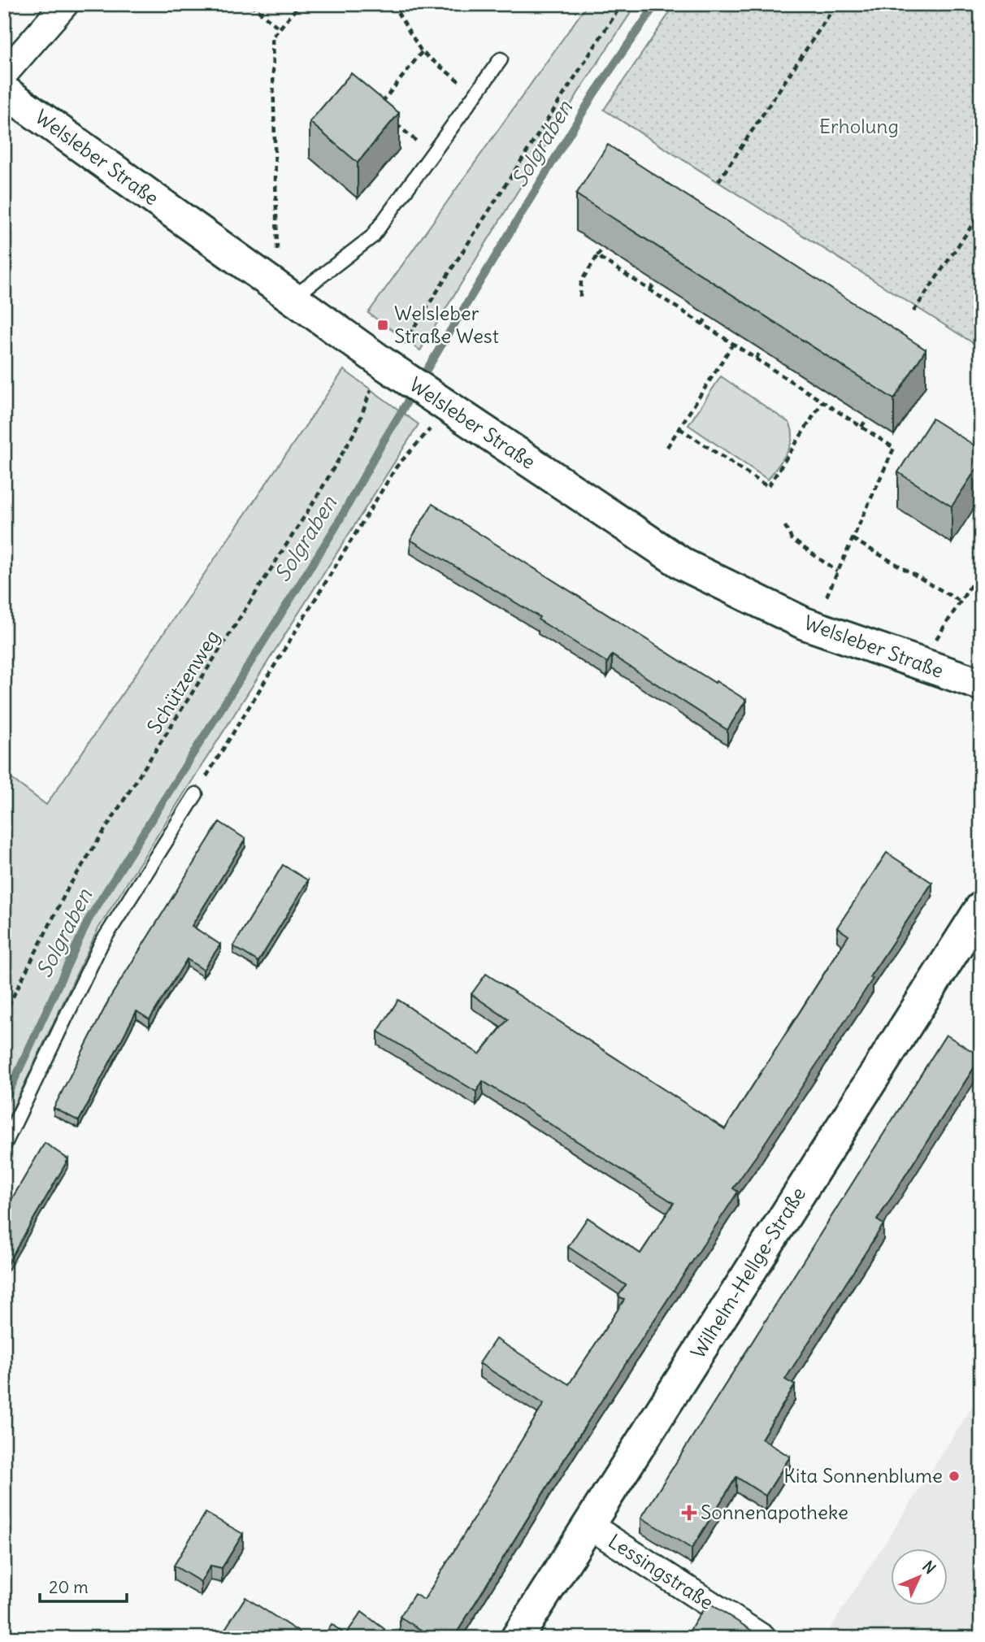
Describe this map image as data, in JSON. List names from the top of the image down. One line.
{"streets":{"street":["Welsleber Straße","Wilhelm-Hellge-Straße","Lessingstraße"],"path":["Schützenweg"]},"crossings":[["Welsleber Straße","Schützenweg"],["Wilhelm-Hellge-Straße","Lessingstraße"]],"water":["Solgraben"],"parks":["Erholung"],"places":{"transit":["Welsleber Straße West"],"other":["Kita Sonnenblume"],"health":["Sonnenapotheke"]},"scale_bar":"20 m","north":"top right"}
